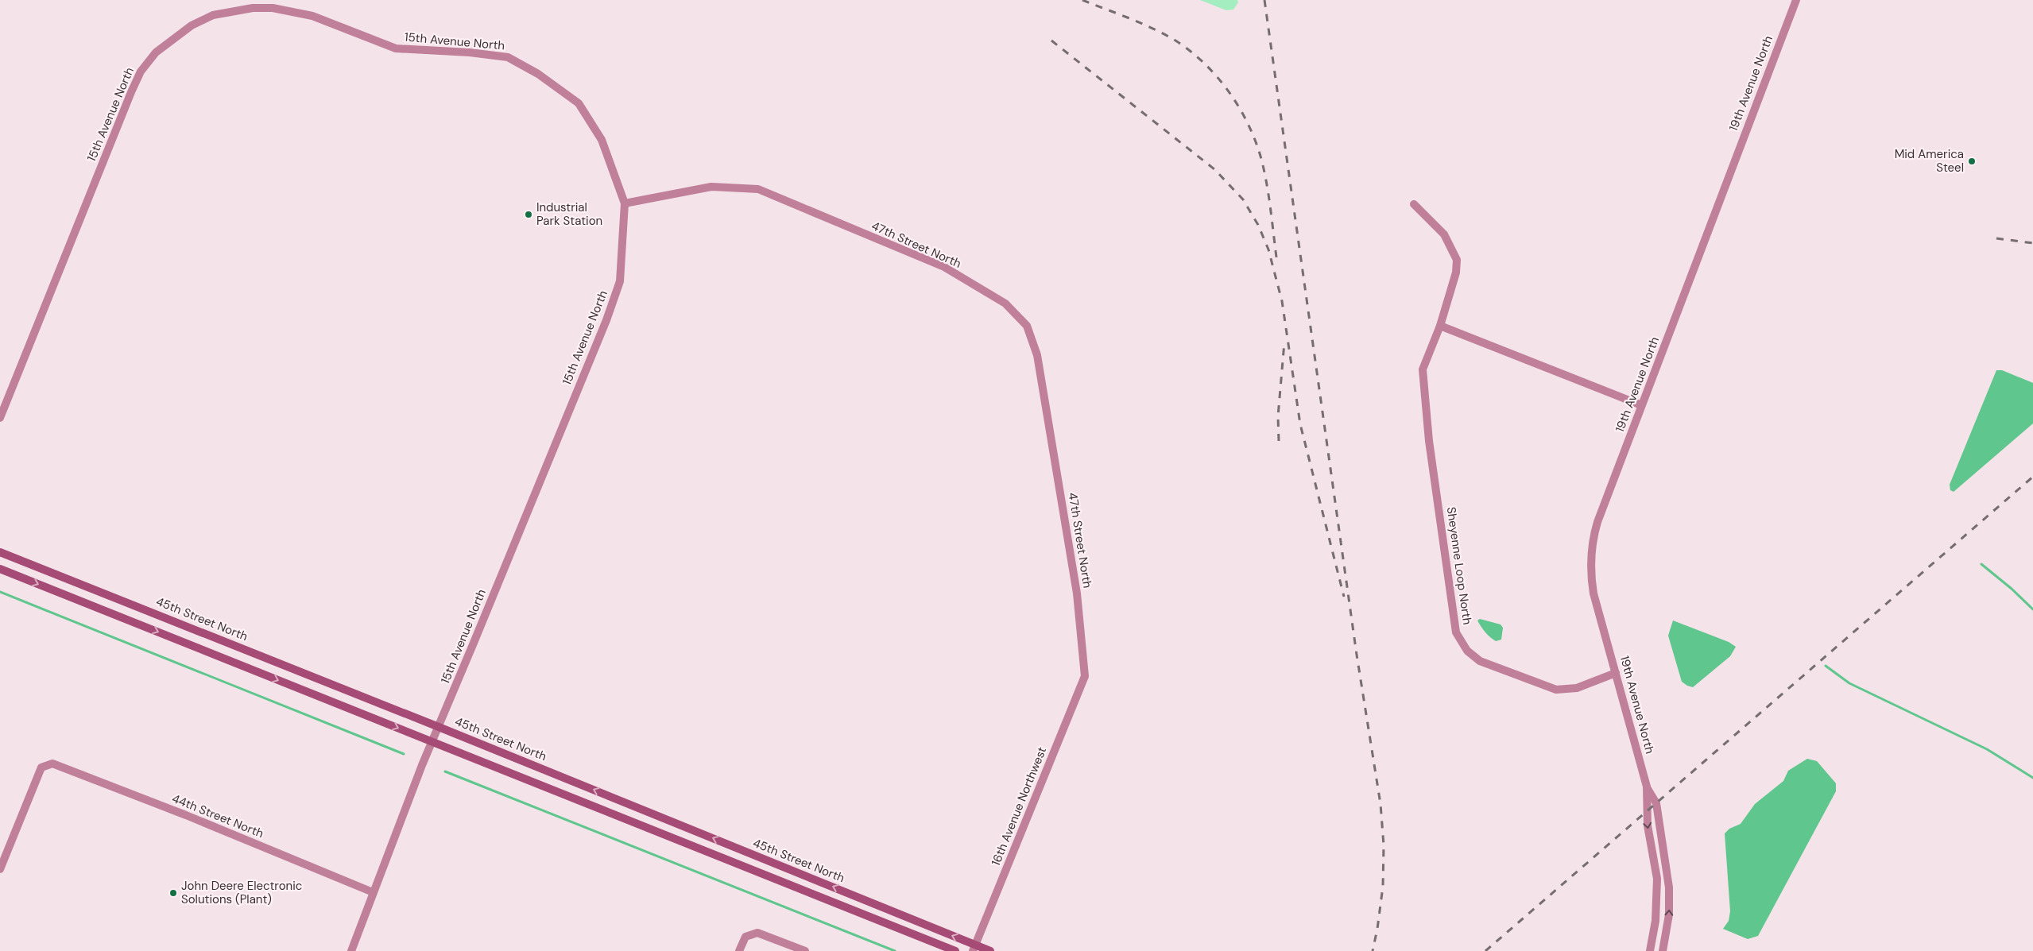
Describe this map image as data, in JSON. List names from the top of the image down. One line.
{"streets":{"main road":["45th Street North"],"street":["15th Avenue North","19th Avenue North","47th Street North","Sheyenne Loop North","16th Avenue Northwest","44th Street North"]},"crossings":[["15th Avenue North","47th Street North"],["15th Avenue North","45th Street North"],["15th Avenue North","44th Street North"],["19th Avenue North","Sheyenne Loop North"],["47th Street North","16th Avenue Northwest"],["45th Street North","16th Avenue Northwest"]],"places":["Mid America Steel","Industrial Park Station","John Deere Electronic Solutions (Plant)"]}
